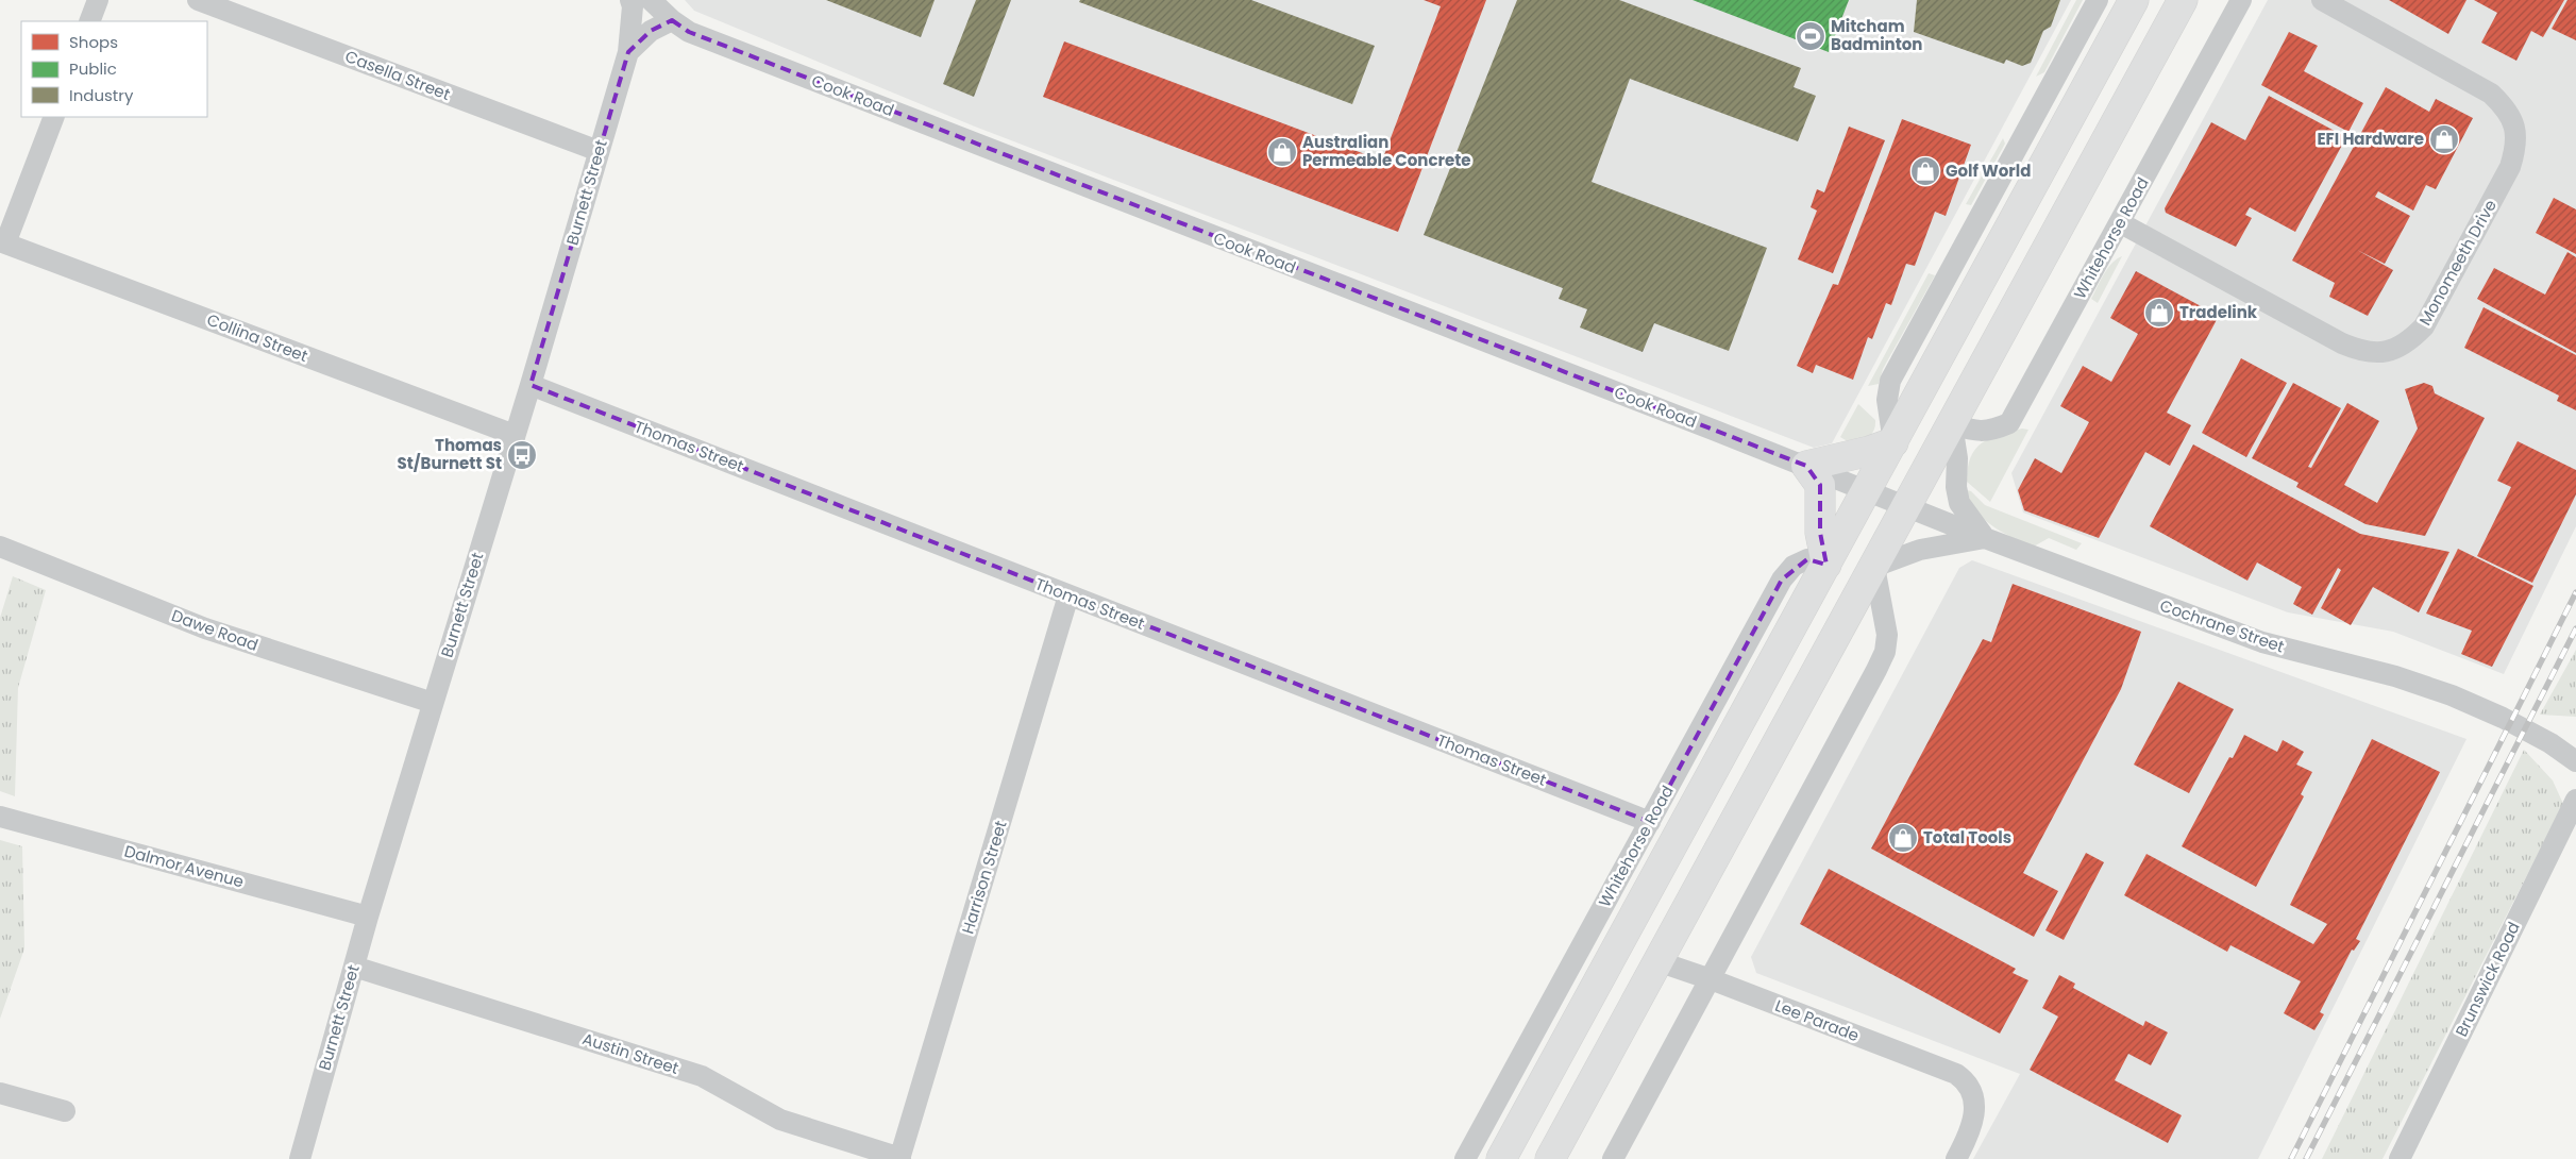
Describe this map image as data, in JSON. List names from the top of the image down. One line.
{"streets":{"highway":["Whitehorse Road"],"street":["Casella Street","Cook Road","Burnett Street","Monomeeth Drive","Collina Street","Thomas Street","Cochrane Street","Dawe Road","Dalmor Avenue","Harrison Street","Brunswick Road","Lee Parade","Austin Street"]},"crossings":[["Casella Street","Burnett Street"],["Cook Road","Burnett Street"],["Cook Road","Whitehorse Road"],["Cook Road","Cochrane Street"],["Burnett Street","Collina Street"],["Burnett Street","Thomas Street"],["Burnett Street","Dawe Road"],["Burnett Street","Dalmor Avenue"],["Burnett Street","Austin Street"],["Whitehorse Road","Monomeeth Drive"],["Whitehorse Road","Thomas Street"],["Whitehorse Road","Cochrane Street"],["Thomas Street","Harrison Street"],["Harrison Street","Austin Street"]],"places":{"sports":["Mitcham Badminton"],"shop":["EFI Hardware","Australian Permeable Concrete","Golf World","Tradelink","Total Tools"],"bus stop":["Thomas St/Burnett St"]},"legend":["Shops","Public","Industry"]}
